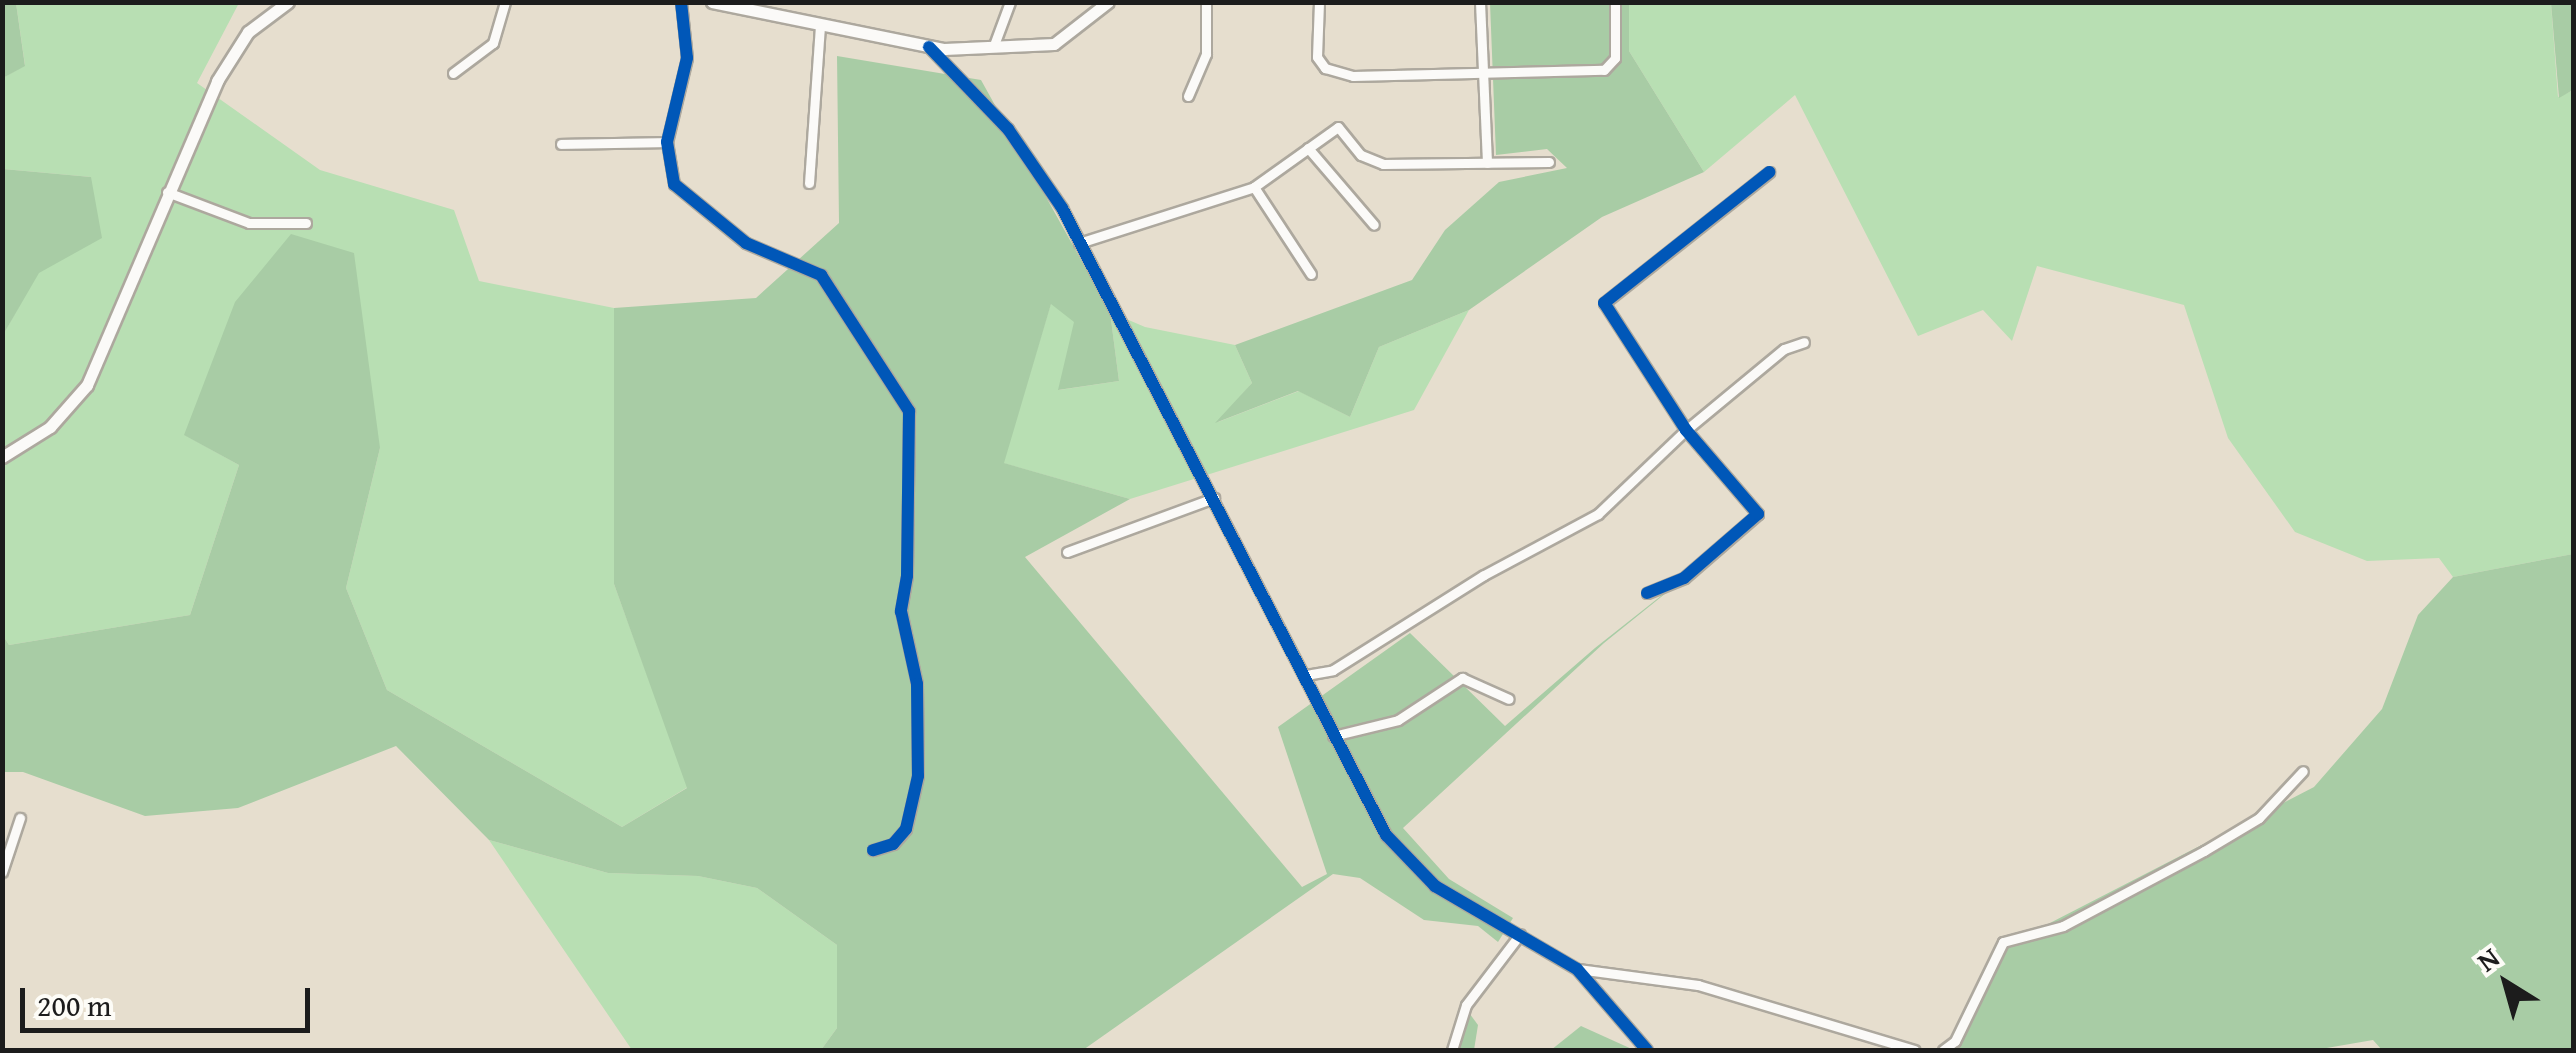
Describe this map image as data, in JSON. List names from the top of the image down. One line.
{"scale_bar":"200 m","north":"top left"}
